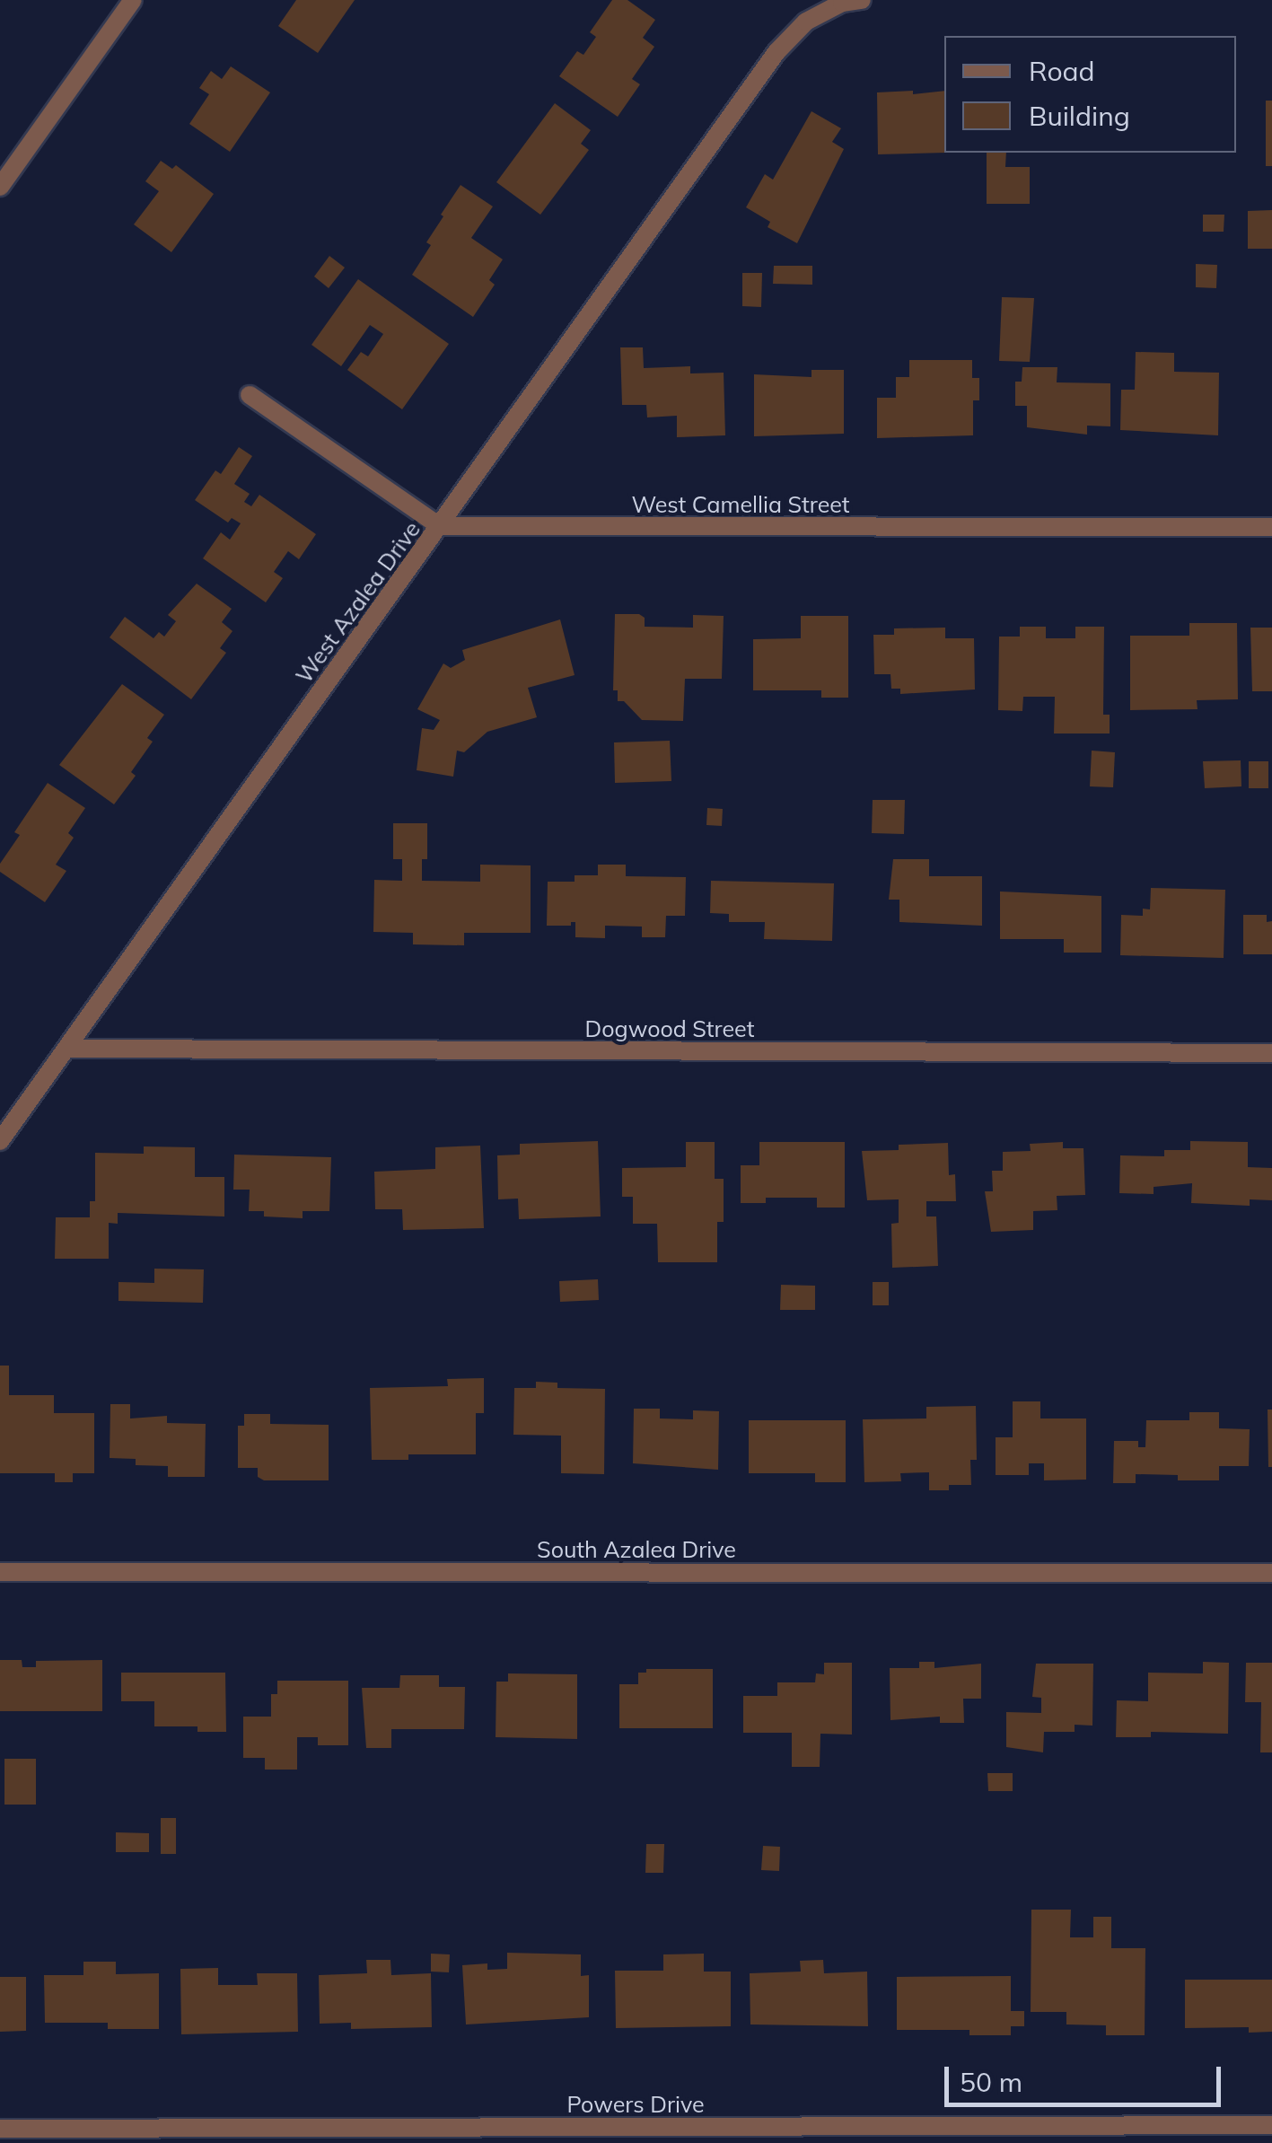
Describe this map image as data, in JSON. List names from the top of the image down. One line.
{"streets":{"street":["West Camellia Street","West Azalea Drive","Dogwood Street","South Azalea Drive","Powers Drive"]},"crossings":[["West Camellia Street","West Azalea Drive"],["West Azalea Drive","Dogwood Street"]],"legend":["Road","Building"],"scale_bar":"50 m"}
